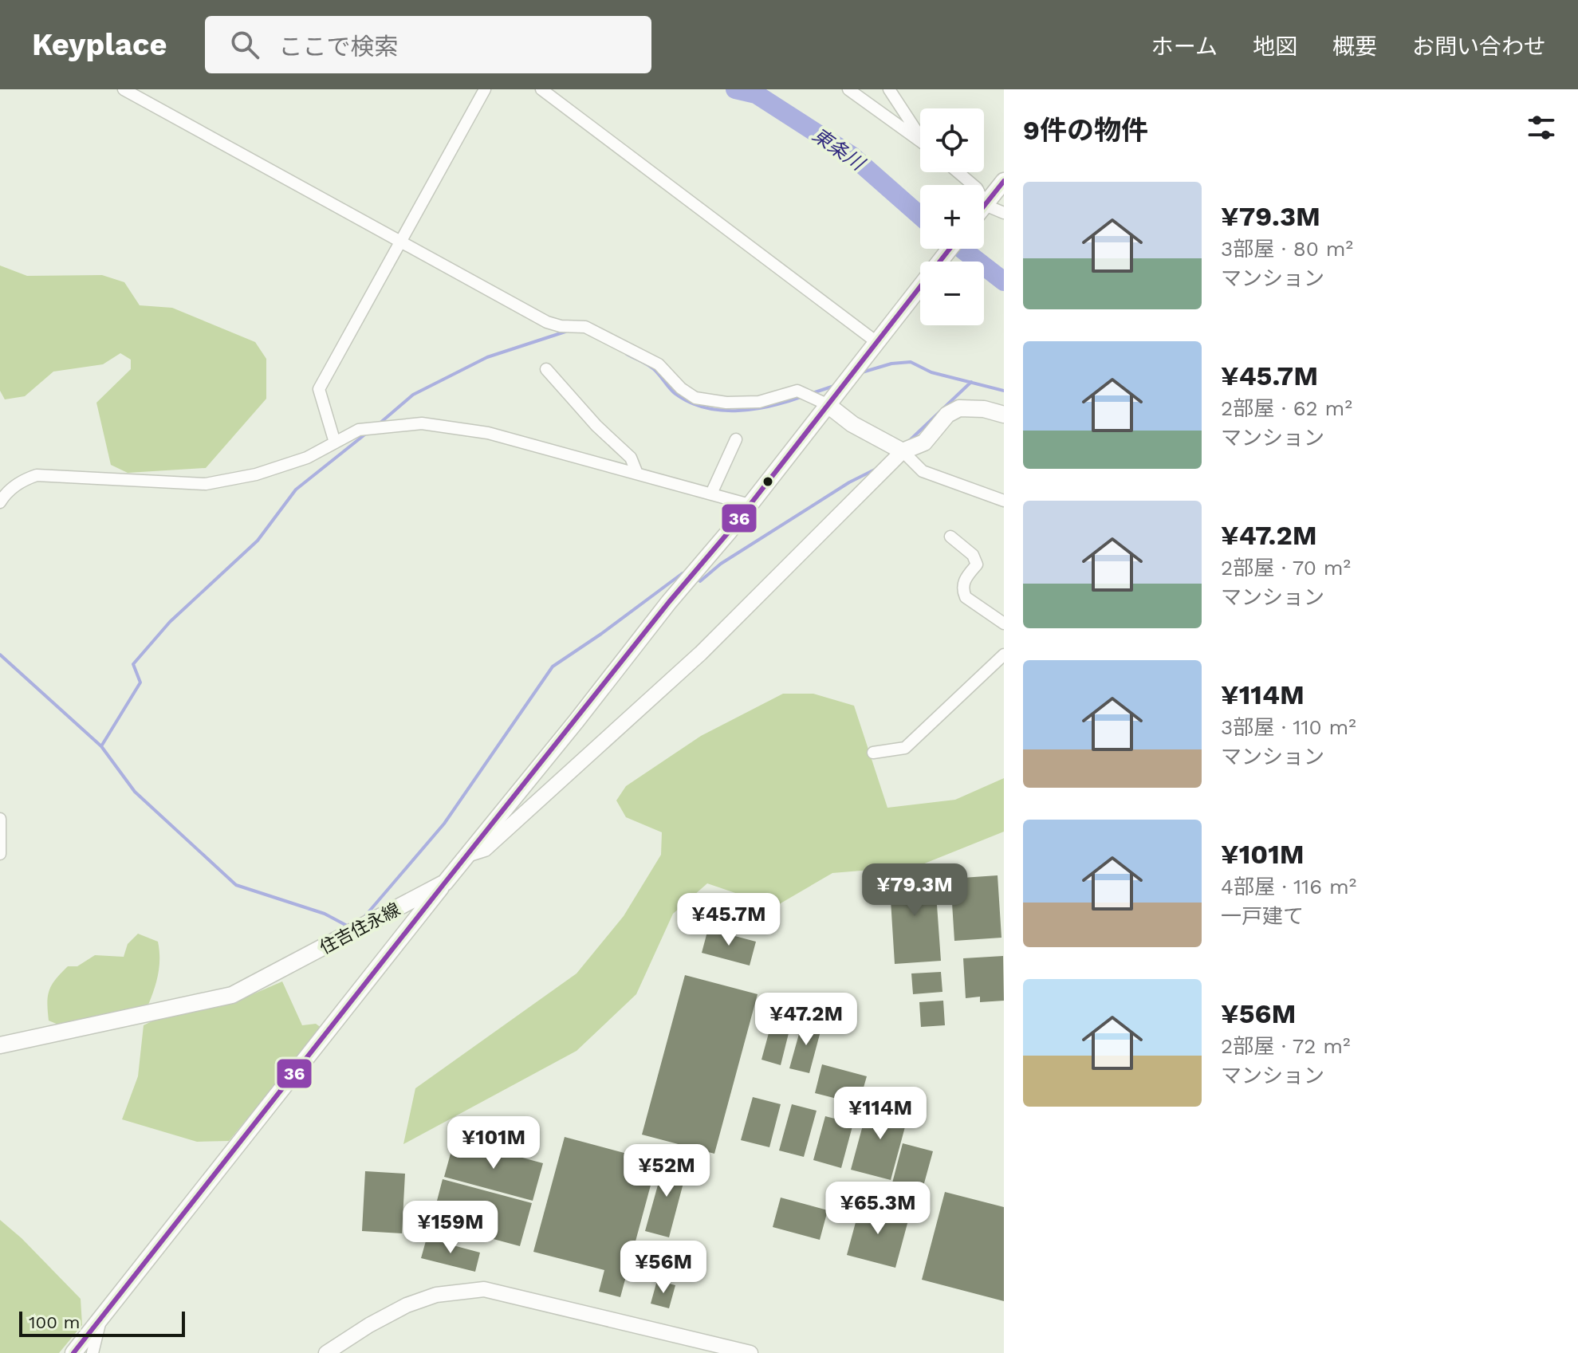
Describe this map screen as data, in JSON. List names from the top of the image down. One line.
{"streets":{"main road":["住吉住永線"]},"water":["東条川"],"lines":["transit line 36"],"scale_bar":"100 m","page":{"header":"Keyplace","search":"ここで検索","nav":["ホーム","地図","概要","お問い合わせ"],"heading":"9件の物件","map_buttons":["+","−"],"list":[{"name":"¥79.3M","note":"3部屋 · 80 m² · マンション"},{"name":"¥45.7M","note":"2部屋 · 62 m² · マンション"},{"name":"¥47.2M","note":"2部屋 · 70 m² · マンション"},{"name":"¥114M","note":"3部屋 · 110 m² · マンション"},{"name":"¥101M","note":"4部屋 · 116 m² · 一戸建て"},{"name":"¥56M","note":"2部屋 · 72 m² · マンション"}],"price":["¥79.3M","¥45.7M","¥47.2M","¥114M","¥101M","¥52M","¥65.3M","¥159M","¥56M"],"scale":"100 m"}}
